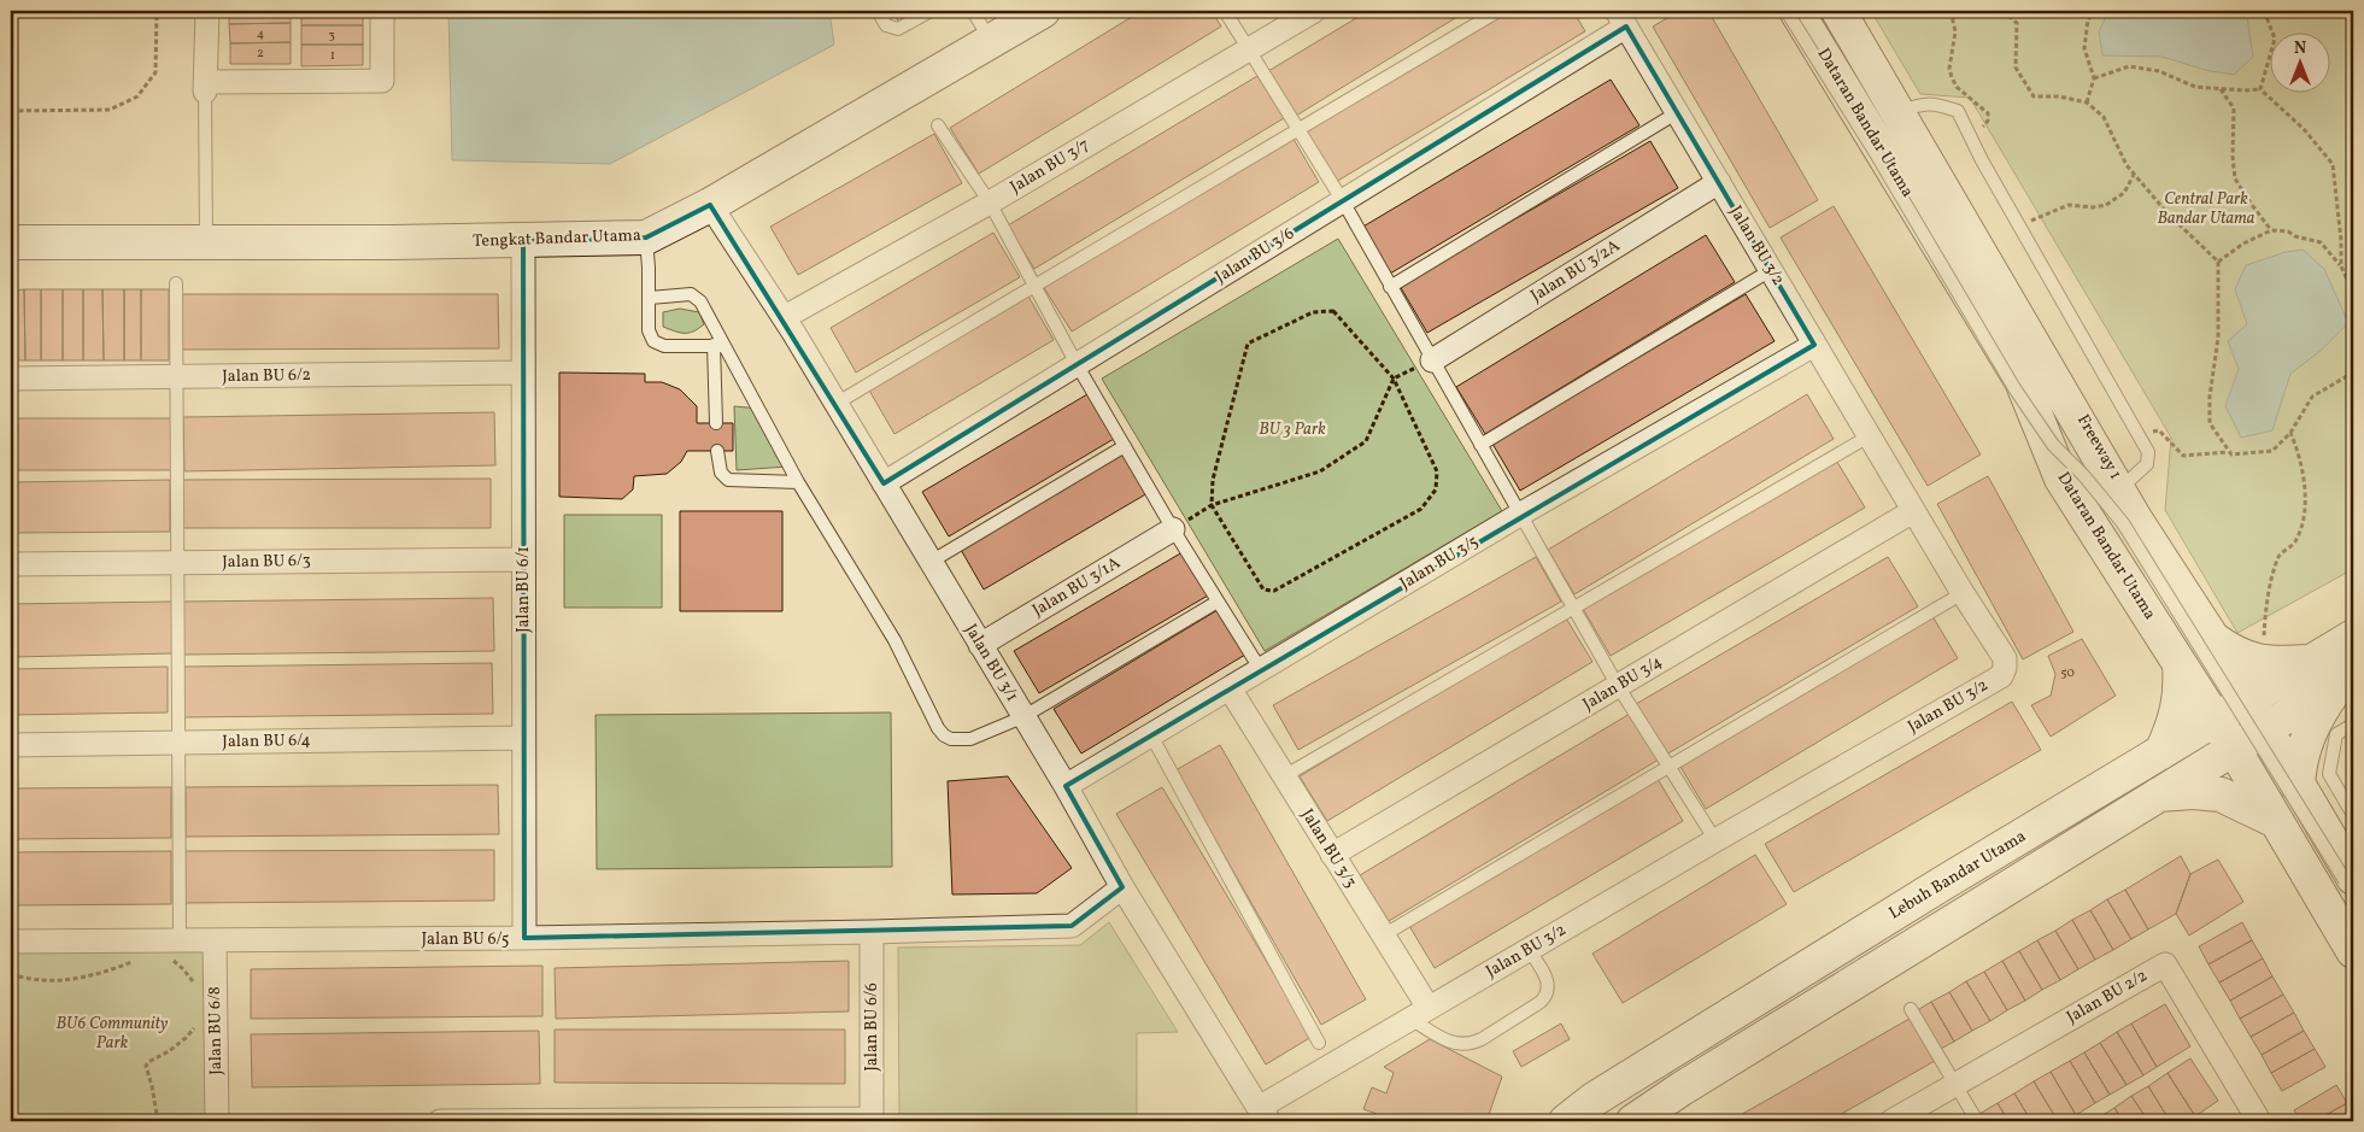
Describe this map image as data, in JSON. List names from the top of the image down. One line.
{"streets":{"main road":["Dataran Bandar Utama","Tengkat Bandar Utama","Lebuh Bandar Utama"],"street":["Jalan BU 3/7","Jalan BU 3/2","Jalan BU 3/6","Jalan BU 3/2A","Jalan BU 6/2","Jalan BU 6/3","Jalan BU 3/5","Jalan BU 3/1A","Jalan BU 6/1","Jalan BU 3/1","Jalan BU 3/4","Jalan BU 6/4","Jalan BU 3/3","Jalan BU 6/5","Jalan BU 2/2","Jalan BU 6/6","Jalan BU 6/8"],"lane":["Freeway 1"]},"crossings":[["Dataran Bandar Utama","Freeway 1"],["Dataran Bandar Utama","Lebuh Bandar Utama"],["Jalan BU 3/7","Jalan BU 3/1"],["Tengkat Bandar Utama","Jalan BU 6/1"],["Tengkat Bandar Utama","Jalan BU 3/1"],["Jalan BU 3/2","Jalan BU 3/6"],["Jalan BU 3/2","Jalan BU 3/2A"],["Jalan BU 3/2","Jalan BU 3/5"],["Jalan BU 3/2","Jalan BU 3/1"],["Jalan BU 3/2","Jalan BU 3/4"],["Jalan BU 3/2","Jalan BU 3/3"],["Jalan BU 3/6","Jalan BU 3/1"],["Jalan BU 6/2","Jalan BU 6/1"],["Jalan BU 6/3","Jalan BU 6/1"],["Jalan BU 3/5","Jalan BU 3/1"],["Jalan BU 3/5","Jalan BU 3/3"],["Jalan BU 3/1A","Jalan BU 3/1"],["Jalan BU 6/1","Jalan BU 6/4"],["Jalan BU 6/1","Jalan BU 6/5"],["Jalan BU 3/1","Jalan BU 6/5"],["Jalan BU 3/4","Jalan BU 3/3"],["Jalan BU 6/5","Jalan BU 6/6"],["Jalan BU 6/5","Jalan BU 6/8"]],"parks":["Central Park Bandar Utama","BU 3 Park","BU6 Community Park"],"house_numbers":["4","3","2","1","50"],"north":"top"}
